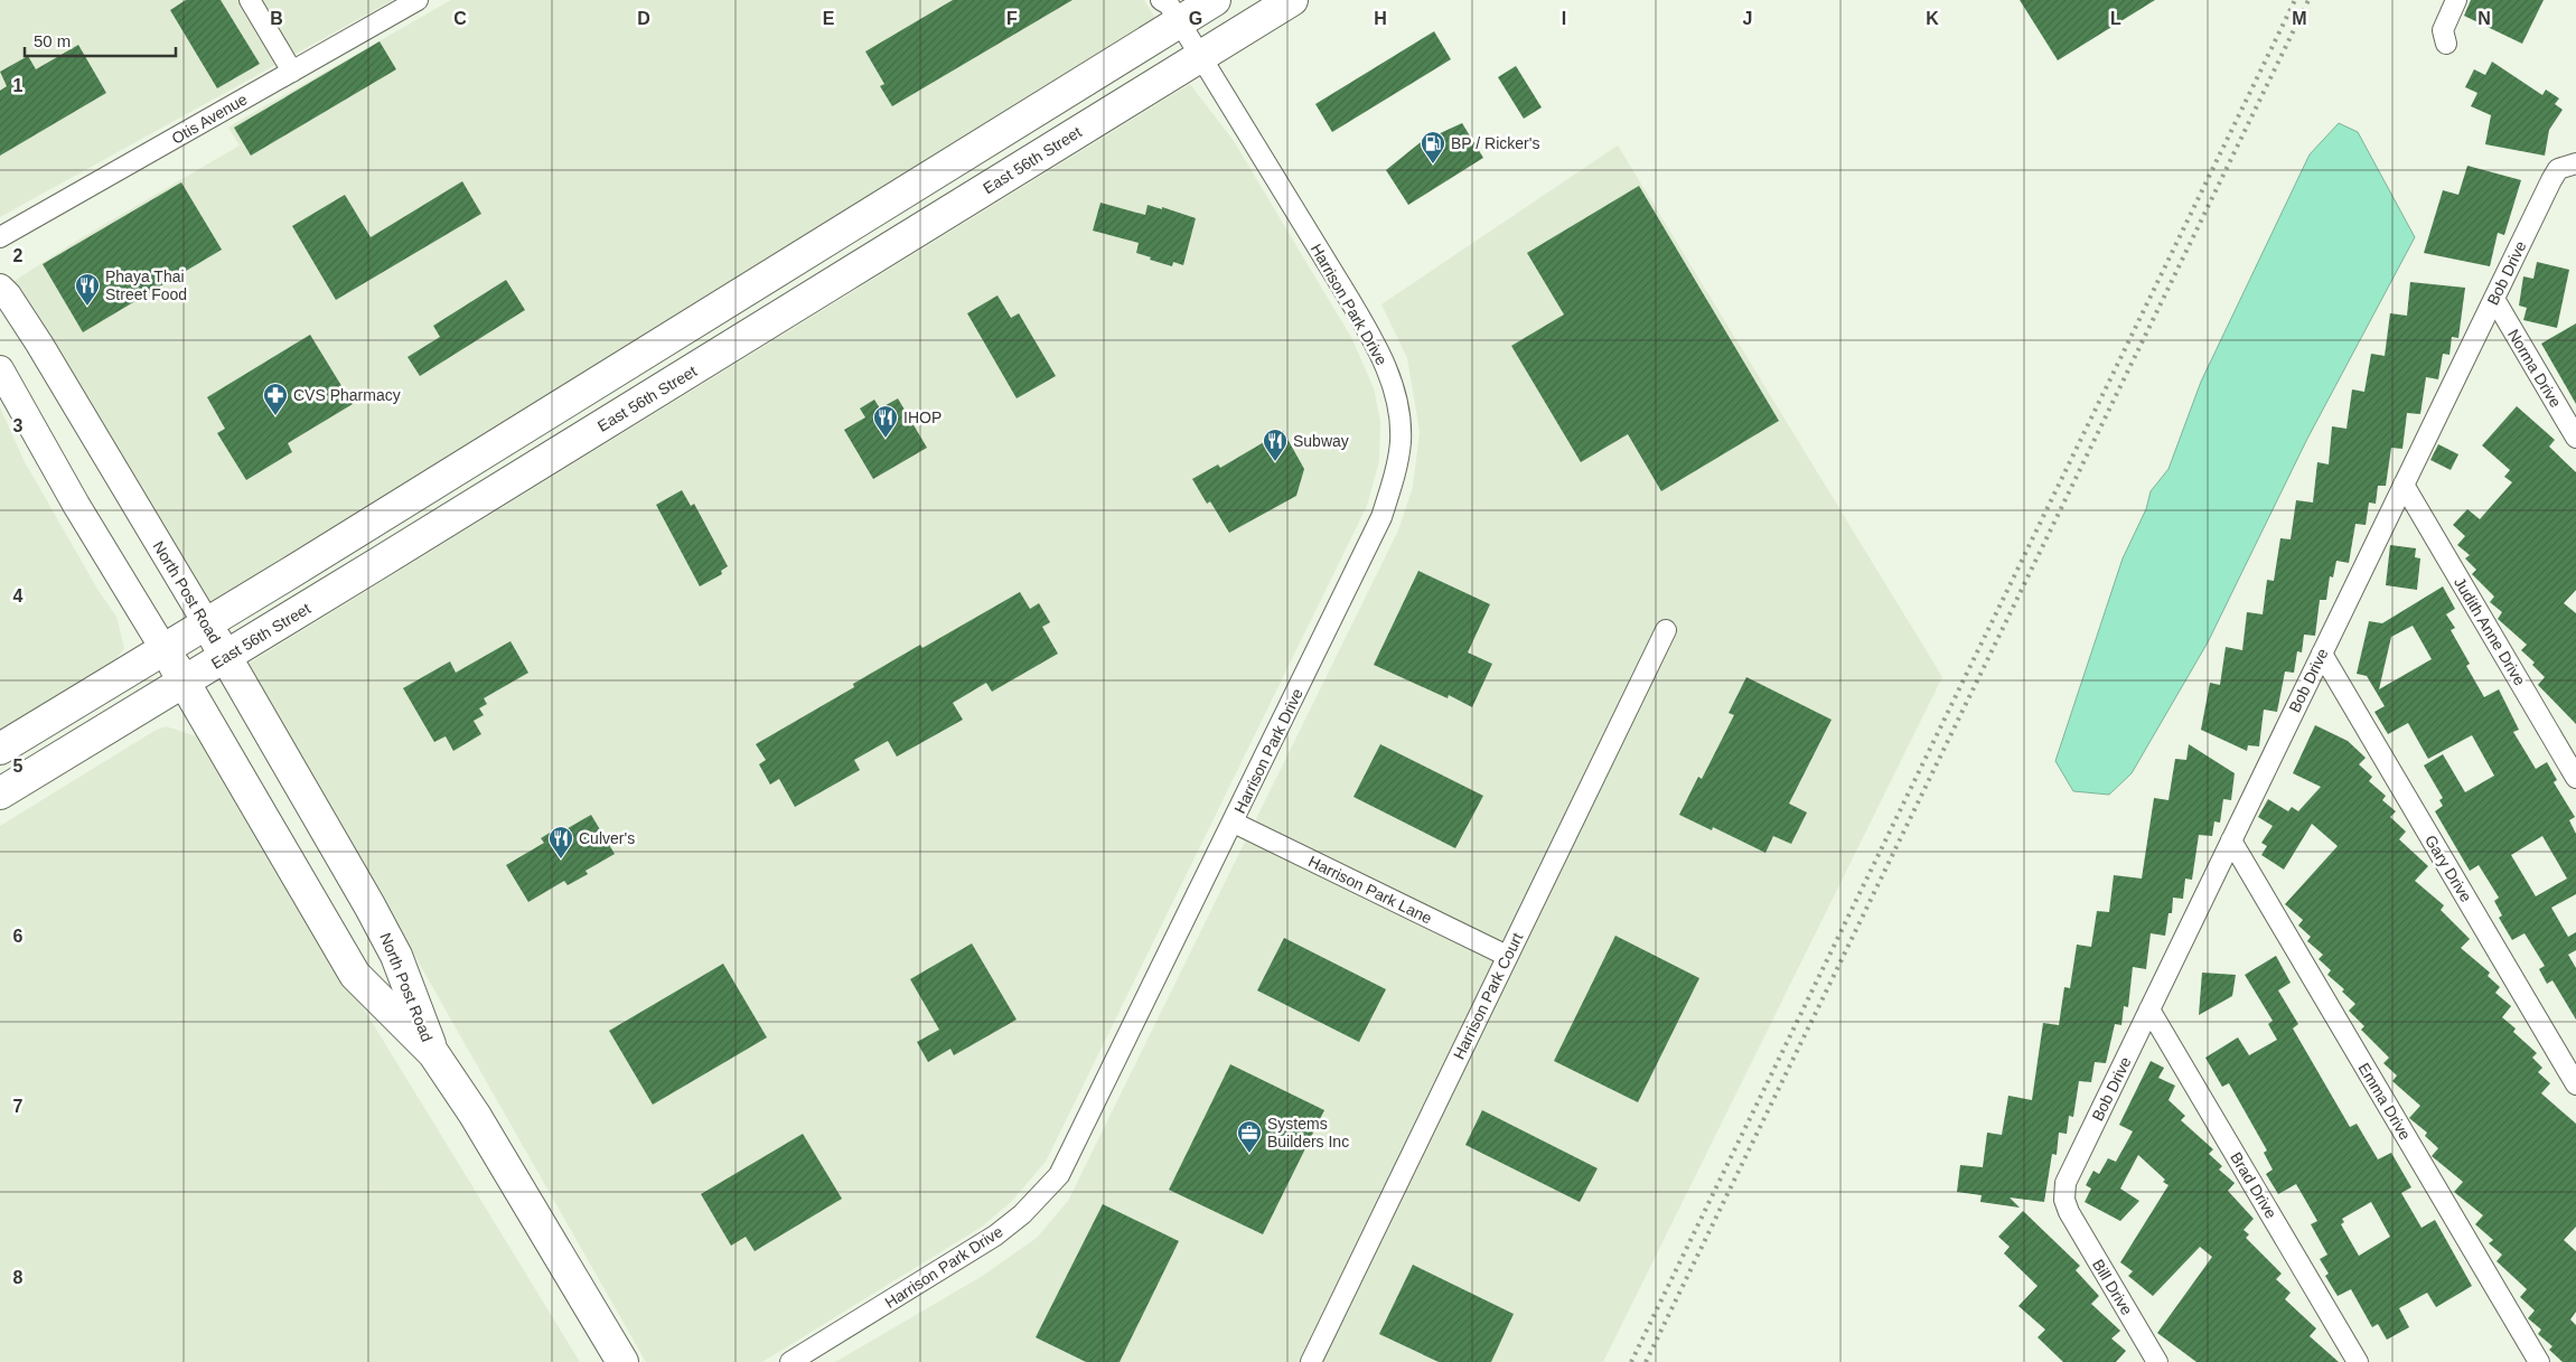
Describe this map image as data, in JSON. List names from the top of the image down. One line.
{"streets":{"main road":["East 56th Street","North Post Road"],"street":["Otis Avenue","Bob Drive","Harrison Park Drive","Norma Drive","Judith Anne Drive","Gary Drive","Harrison Park Lane","Harrison Park Court","Emma Drive","Brad Drive","Bill Drive"]},"crossings":[["East 56th Street","Harrison Park Drive"],["East 56th Street","North Post Road"],["Bob Drive","Norma Drive"],["Bob Drive","Judith Anne Drive"],["Bob Drive","Gary Drive"],["Bob Drive","Emma Drive"],["Bob Drive","Brad Drive"],["Bob Drive","Bill Drive"],["Harrison Park Drive","Harrison Park Lane"],["Harrison Park Lane","Harrison Park Court"]],"places":{"fuel station":["BP / Ricker's"],"restaurant":["Phaya Thai Street Food","IHOP","Subway","Culver's"],"pharmacy":["CVS Pharmacy"],"office":["Systems Builders Inc"]},"scale_bar":"50 m","grid":{"columns":["B","C","D","E","F","G","H","I","J","K","L","M","N"],"rows":["1","2","3","4","5","6","7","8"]}}
